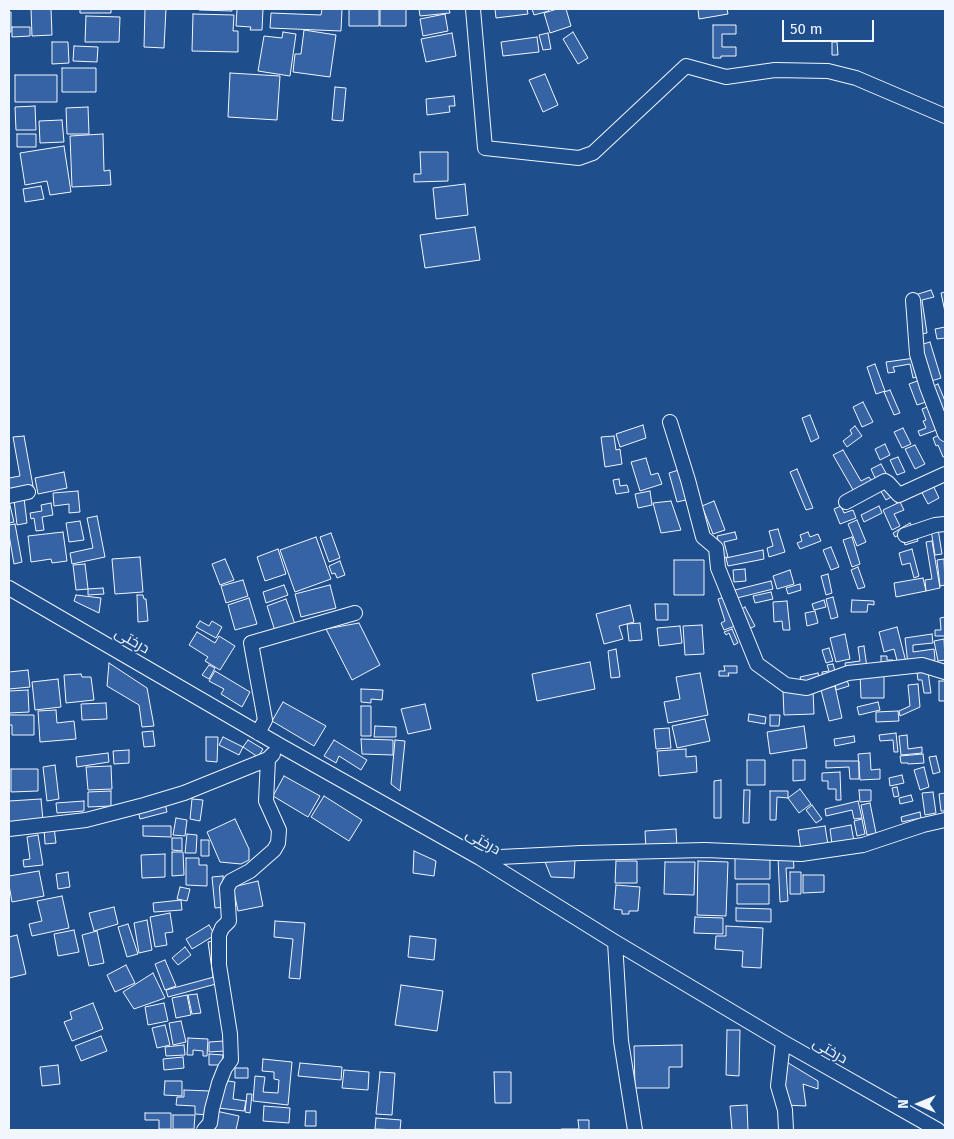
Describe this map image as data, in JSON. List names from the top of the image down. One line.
{"streets":{"street":["درختی"]},"scale_bar":"50 m","north":"left"}
